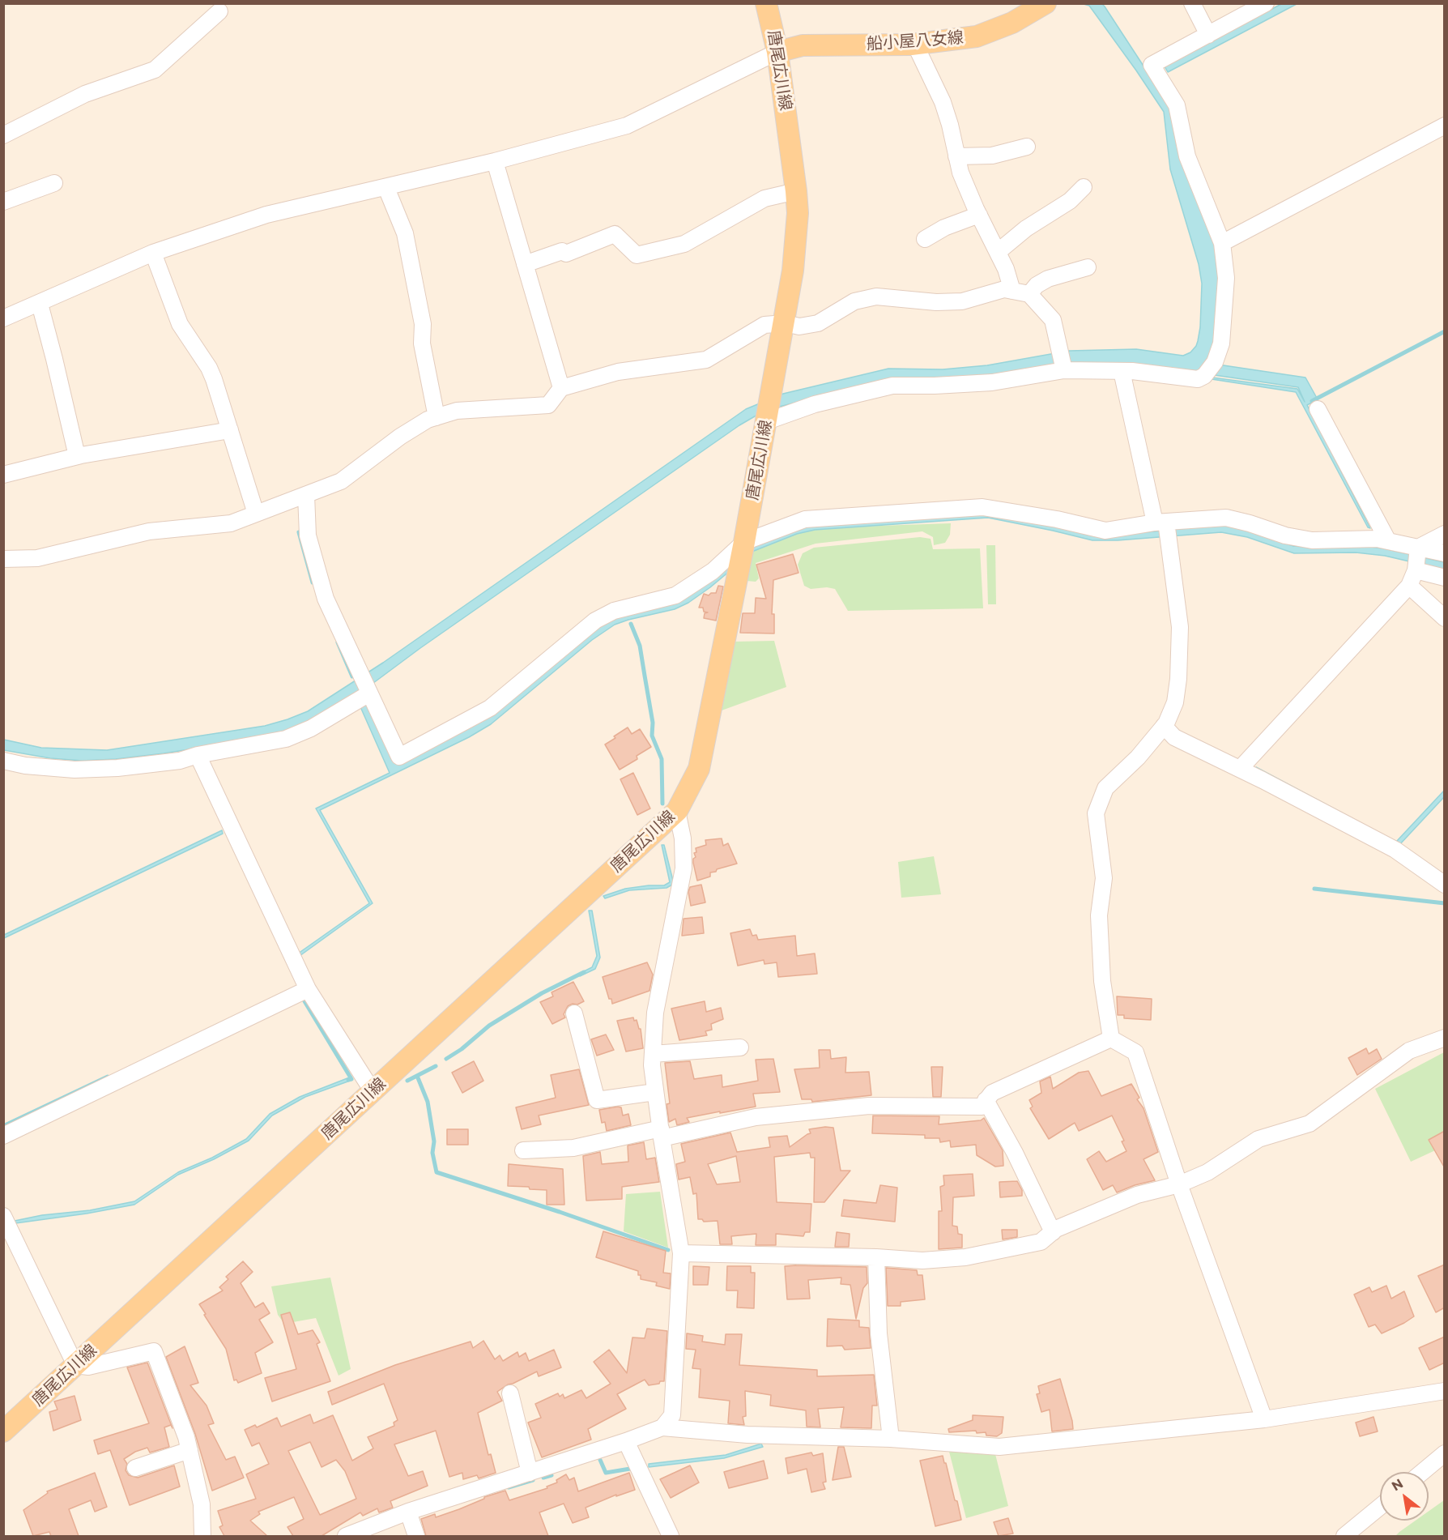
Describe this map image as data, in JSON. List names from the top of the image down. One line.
{"streets":{"main road":["船小屋八女線","唐尾広川線"]},"crossings":[["船小屋八女線","唐尾広川線"]],"north":"top left"}
